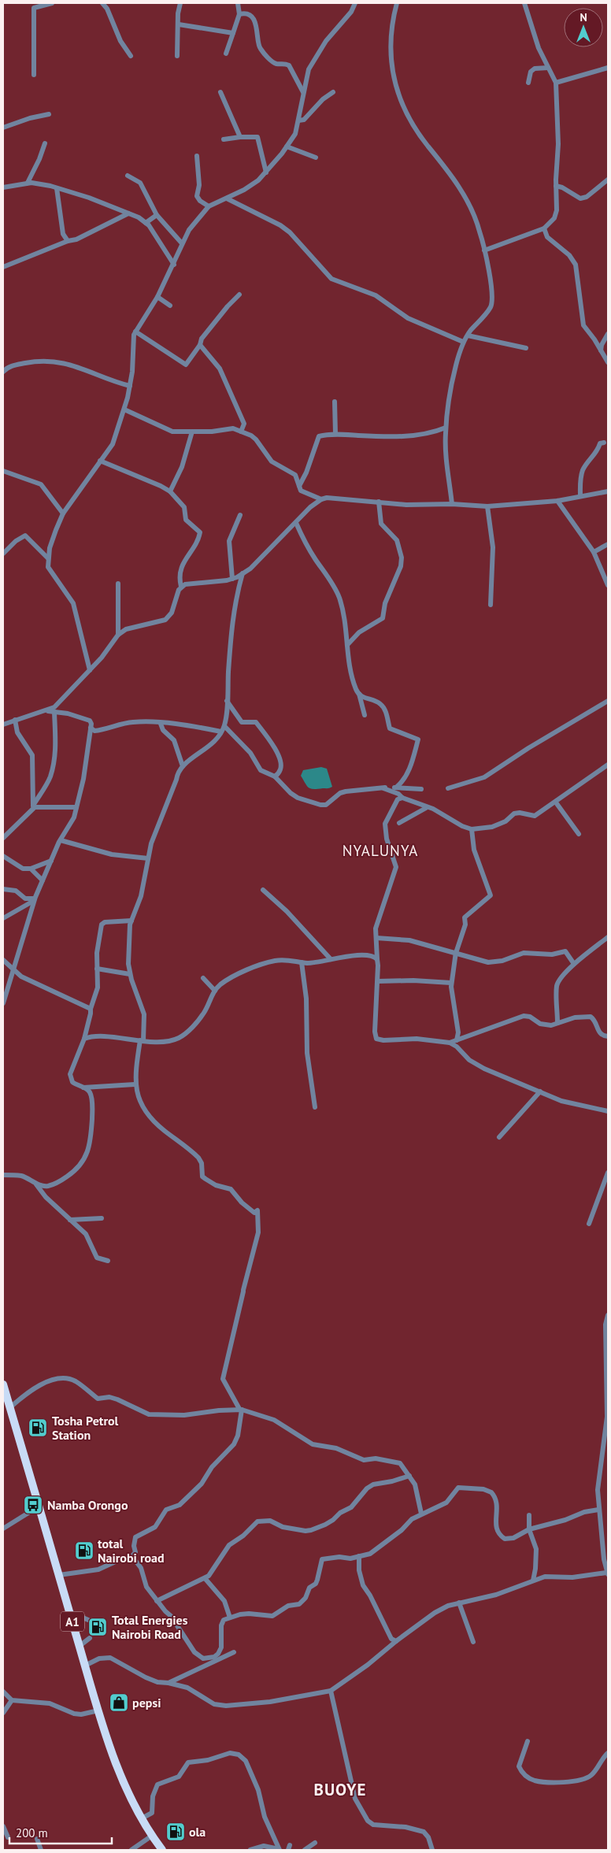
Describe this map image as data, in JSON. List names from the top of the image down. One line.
{"streets":{"highway":["A1"]},"districts":["NYALUNYA","BUOYE"],"places":{"fuel station":["Tosha Petrol Station","total Nairobi road","Total Energies Nairobi Road","ola"],"bus stop":["Namba Orongo"],"shop":["pepsi"]},"scale_bar":"200 m","north":"top"}
